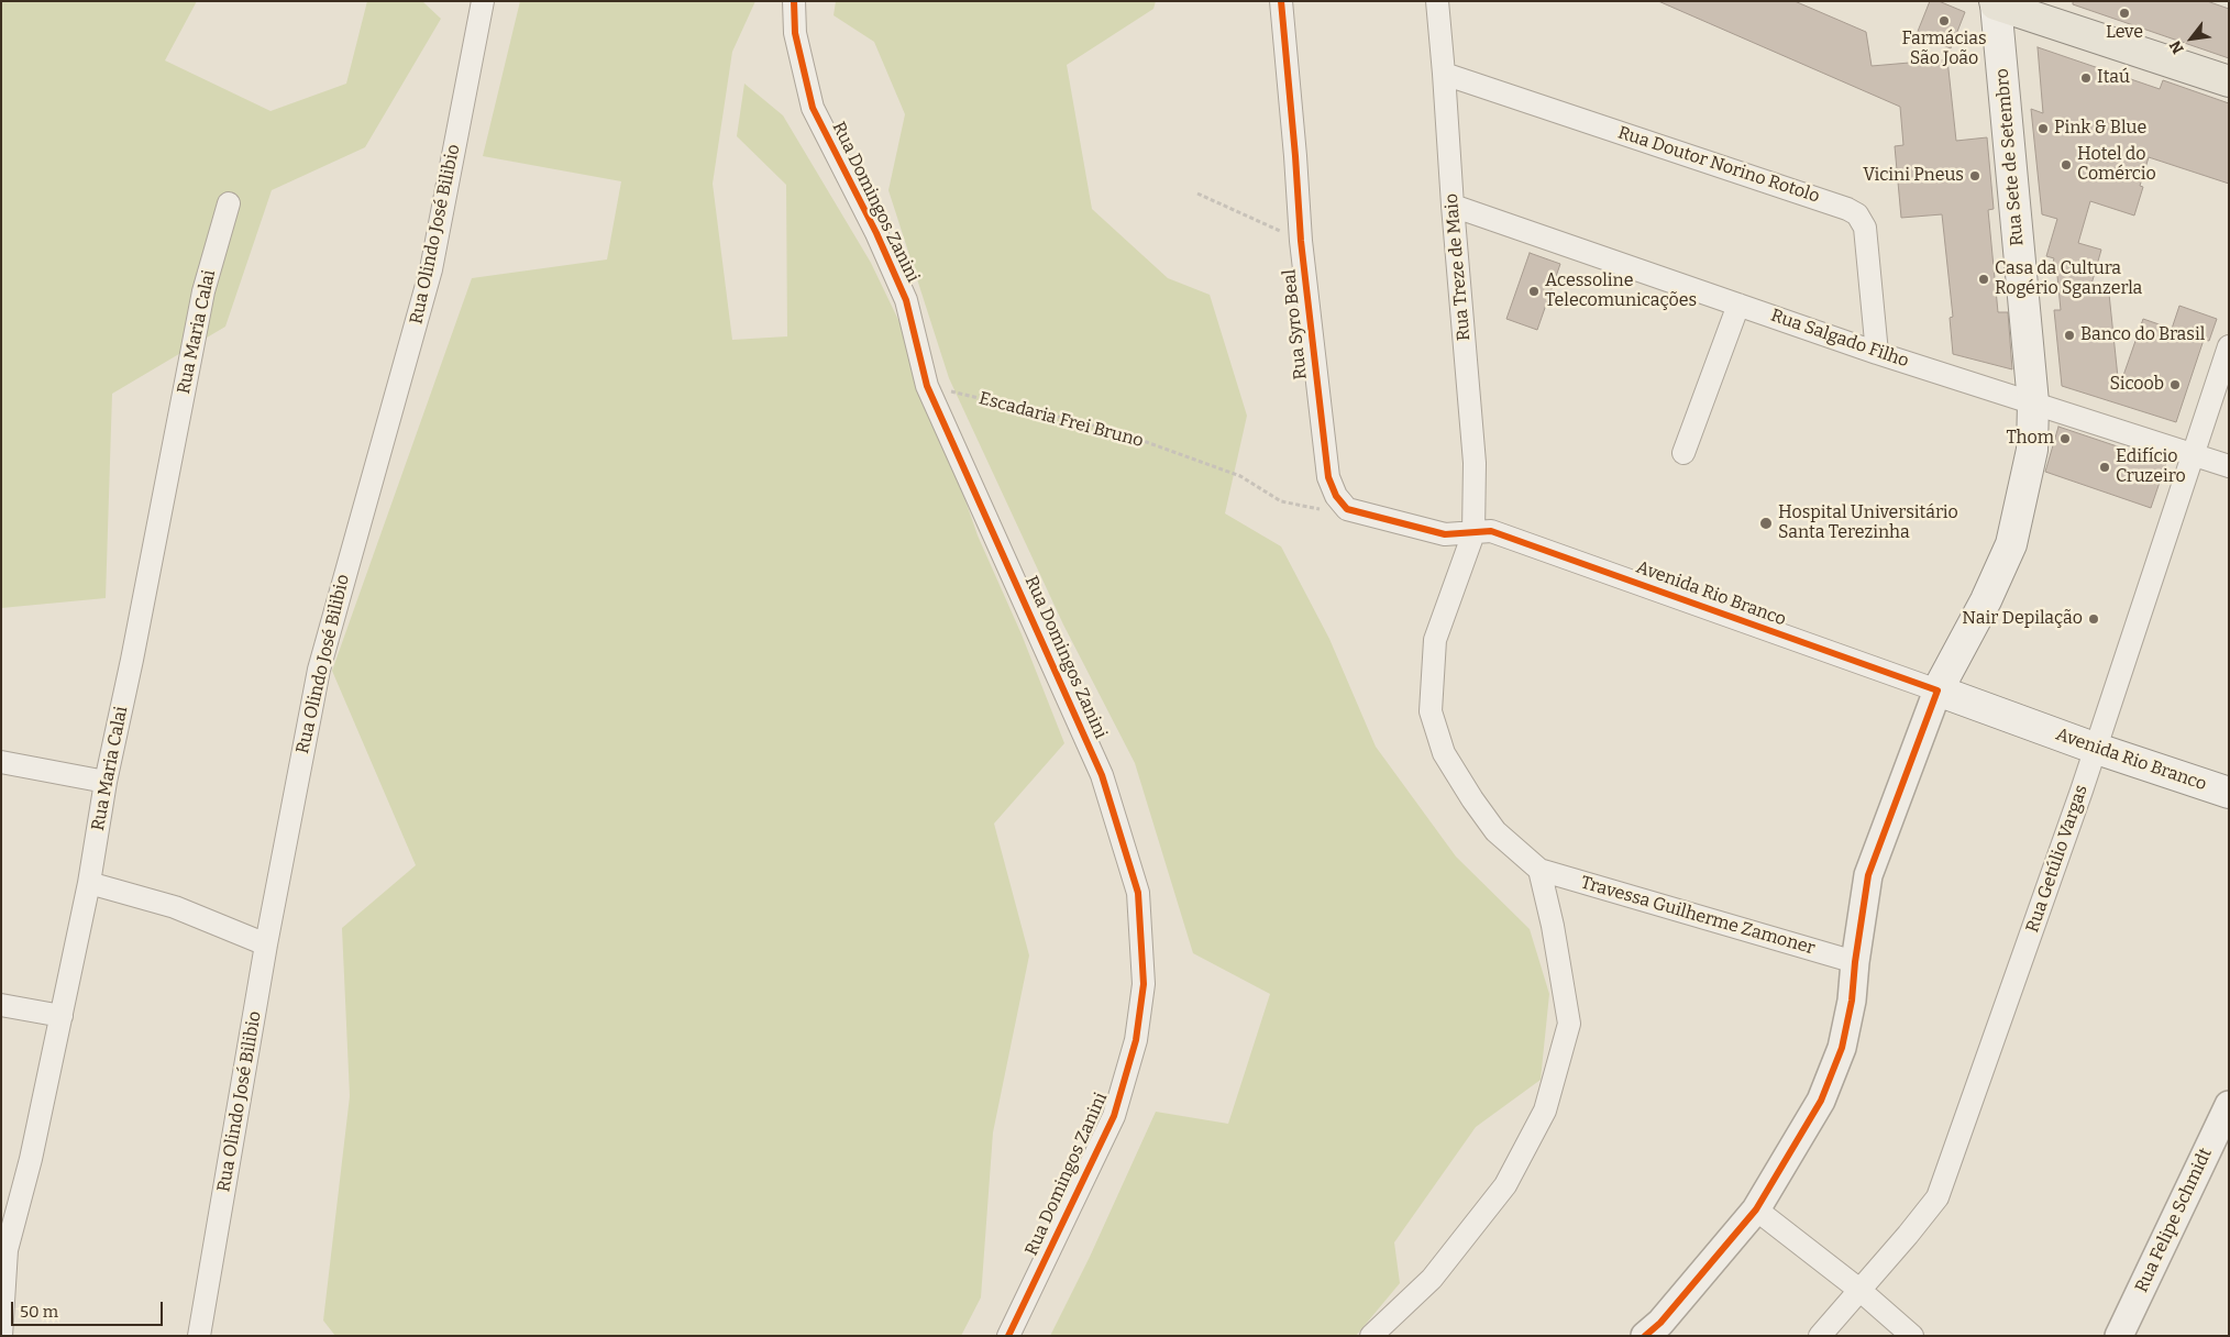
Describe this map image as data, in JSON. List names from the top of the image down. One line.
{"streets":{"main road":["Rua Sete de Setembro","Avenida Rio Branco"],"street":["Rua Doutor Norino Rotolo","Rua Domingos Zanini","Rua Olindo José Bilibio","Rua Treze de Maio","Rua Syro Beal","Rua Maria Calai","Rua Salgado Filho","Rua Getúlio Vargas","Travessa Guilherme Zamoner","Rua Felipe Schmidt"],"path":["Escadaria Frei Bruno"]},"crossings":[["Rua Sete de Setembro","Rua Salgado Filho"],["Rua Sete de Setembro","Avenida Rio Branco"],["Rua Sete de Setembro","Travessa Guilherme Zamoner"],["Rua Doutor Norino Rotolo","Rua Treze de Maio"],["Rua Doutor Norino Rotolo","Rua Salgado Filho"],["Rua Domingos Zanini","Escadaria Frei Bruno"],["Rua Treze de Maio","Rua Salgado Filho"],["Rua Treze de Maio","Avenida Rio Branco"],["Rua Treze de Maio","Travessa Guilherme Zamoner"],["Rua Syro Beal","Escadaria Frei Bruno"],["Rua Salgado Filho","Rua Getúlio Vargas"],["Avenida Rio Branco","Rua Getúlio Vargas"]],"places":["Leve","Farmácias São João","Itaú","Pink & Blue","Hotel do Comércio","Vicini Pneus","Casa da Cultura Rogério Sganzerla","Acessoline Telecomunicações","Banco do Brasil","Sicoob","Thom","Edifício Cruzeiro","Hospital Universitário Santa Terezinha","Nair Depilação"],"scale_bar":"50 m","north":"bottom left"}
